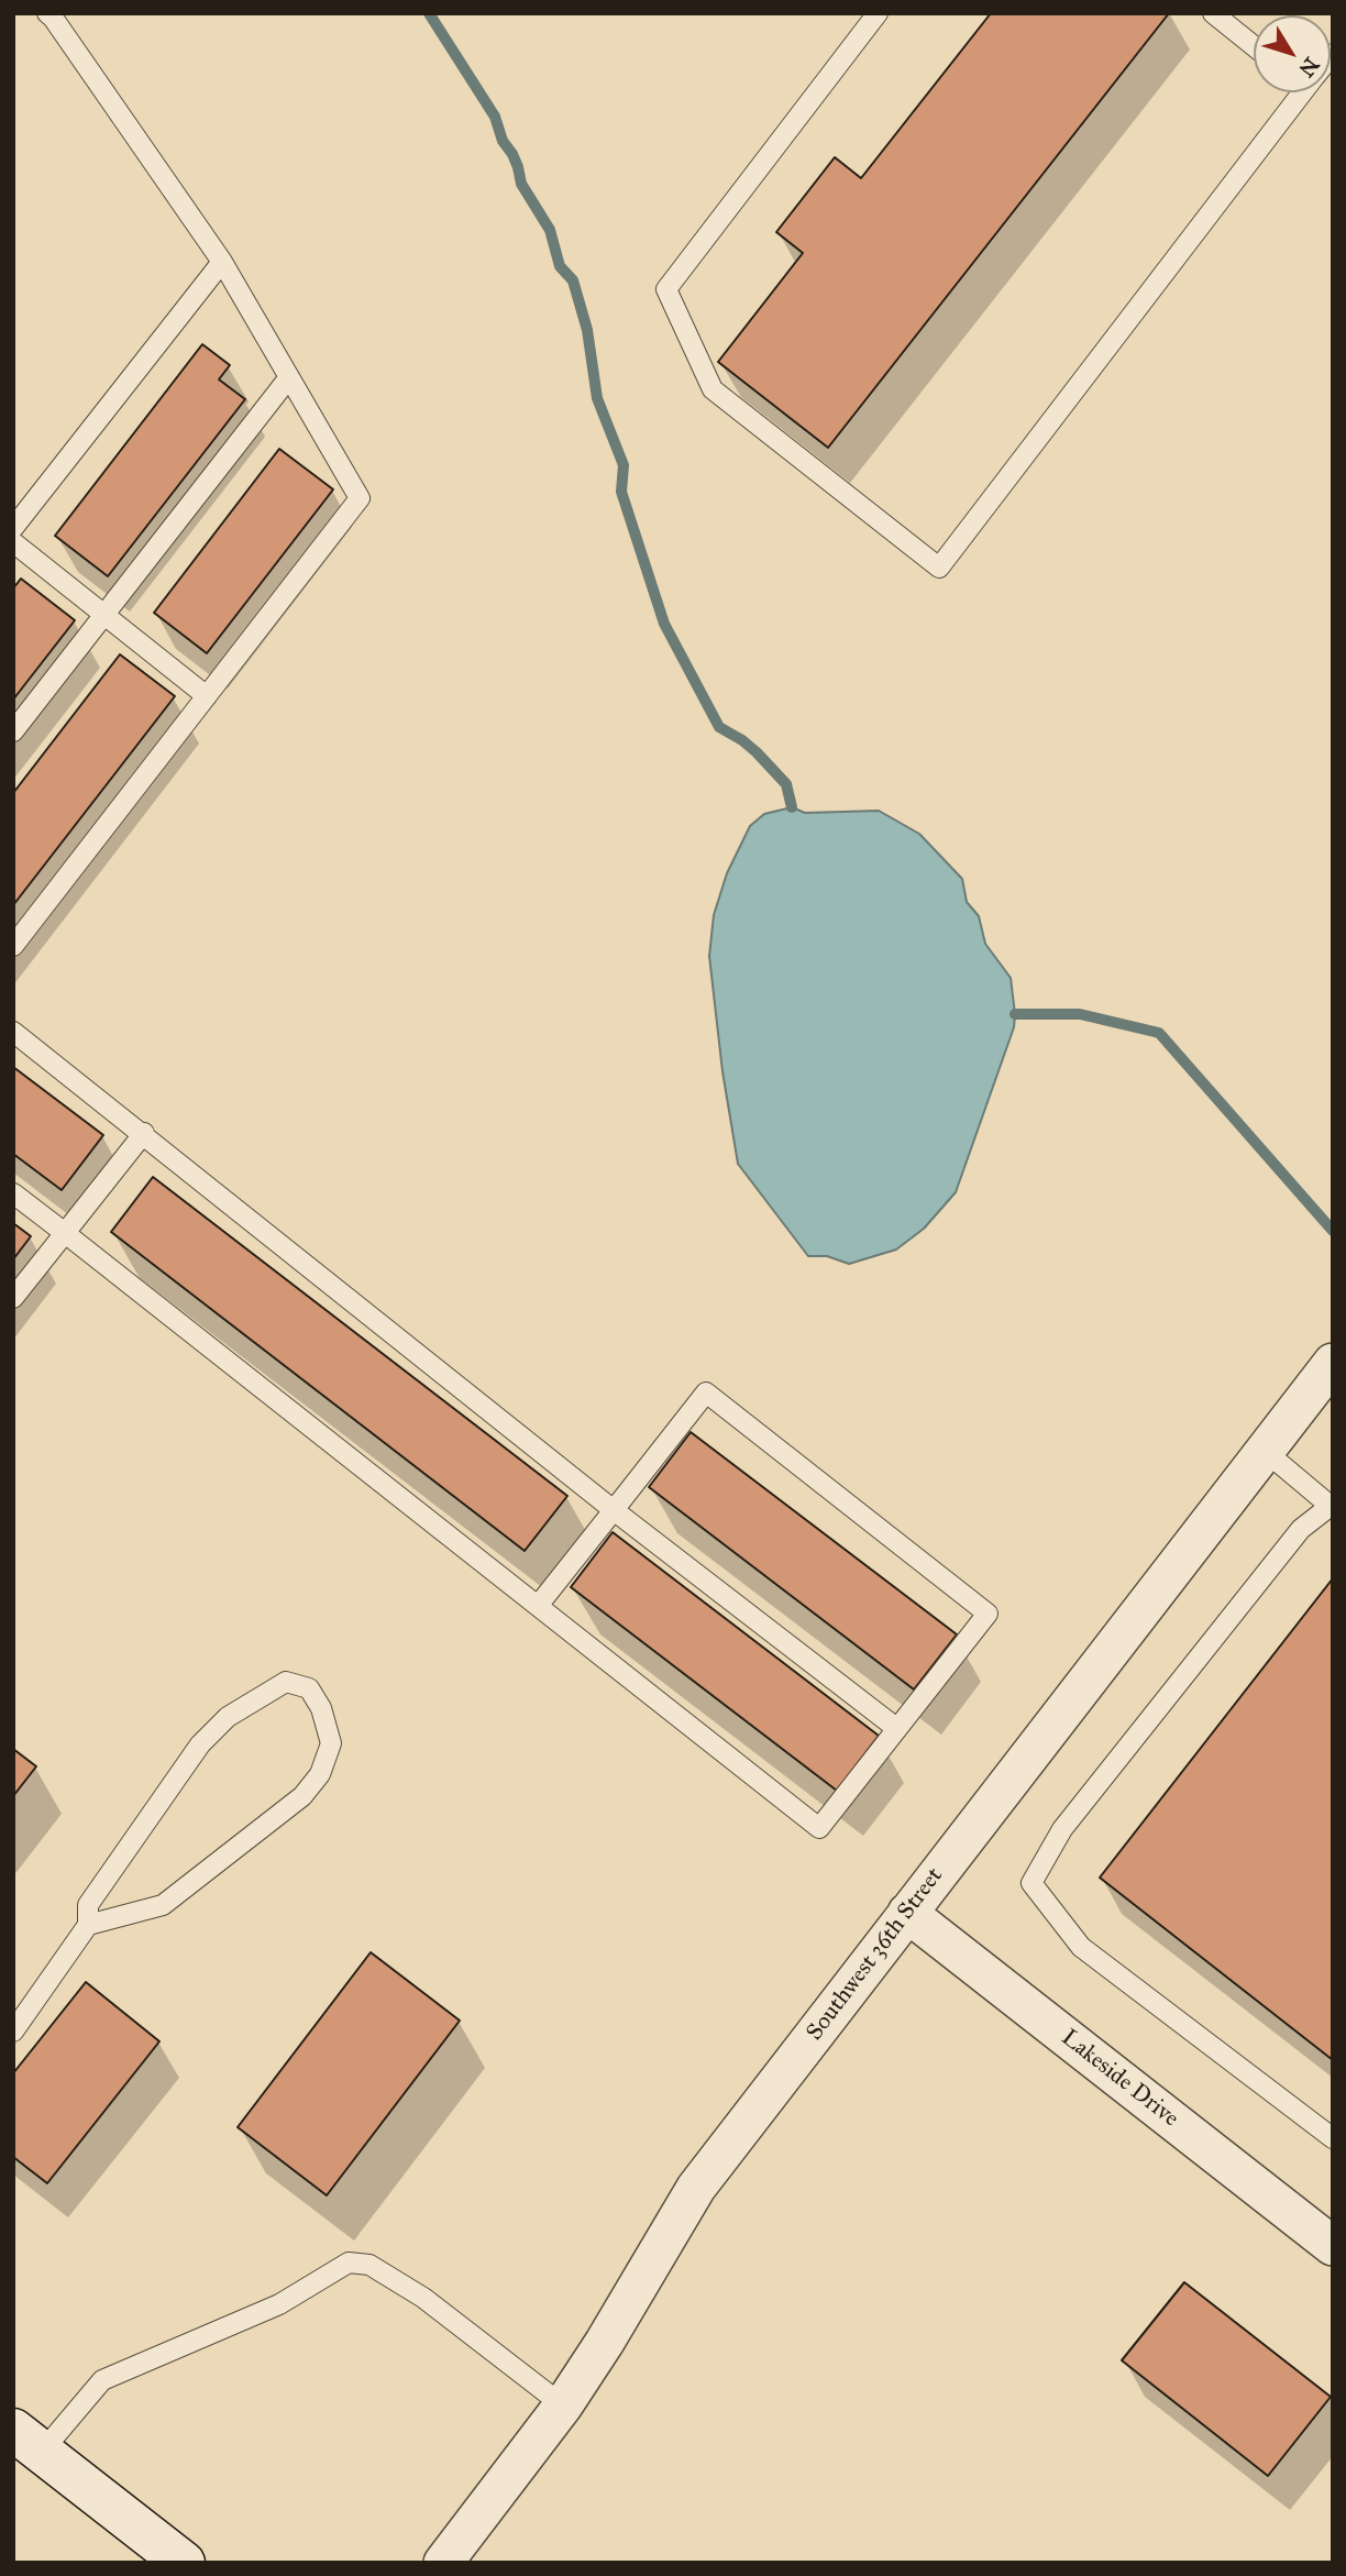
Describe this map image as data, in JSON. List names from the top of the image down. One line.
{"streets":{"street":["Southwest 36th Street","Lakeside Drive"]},"crossings":[["Southwest 36th Street","Lakeside Drive"]],"north":"bottom right"}
